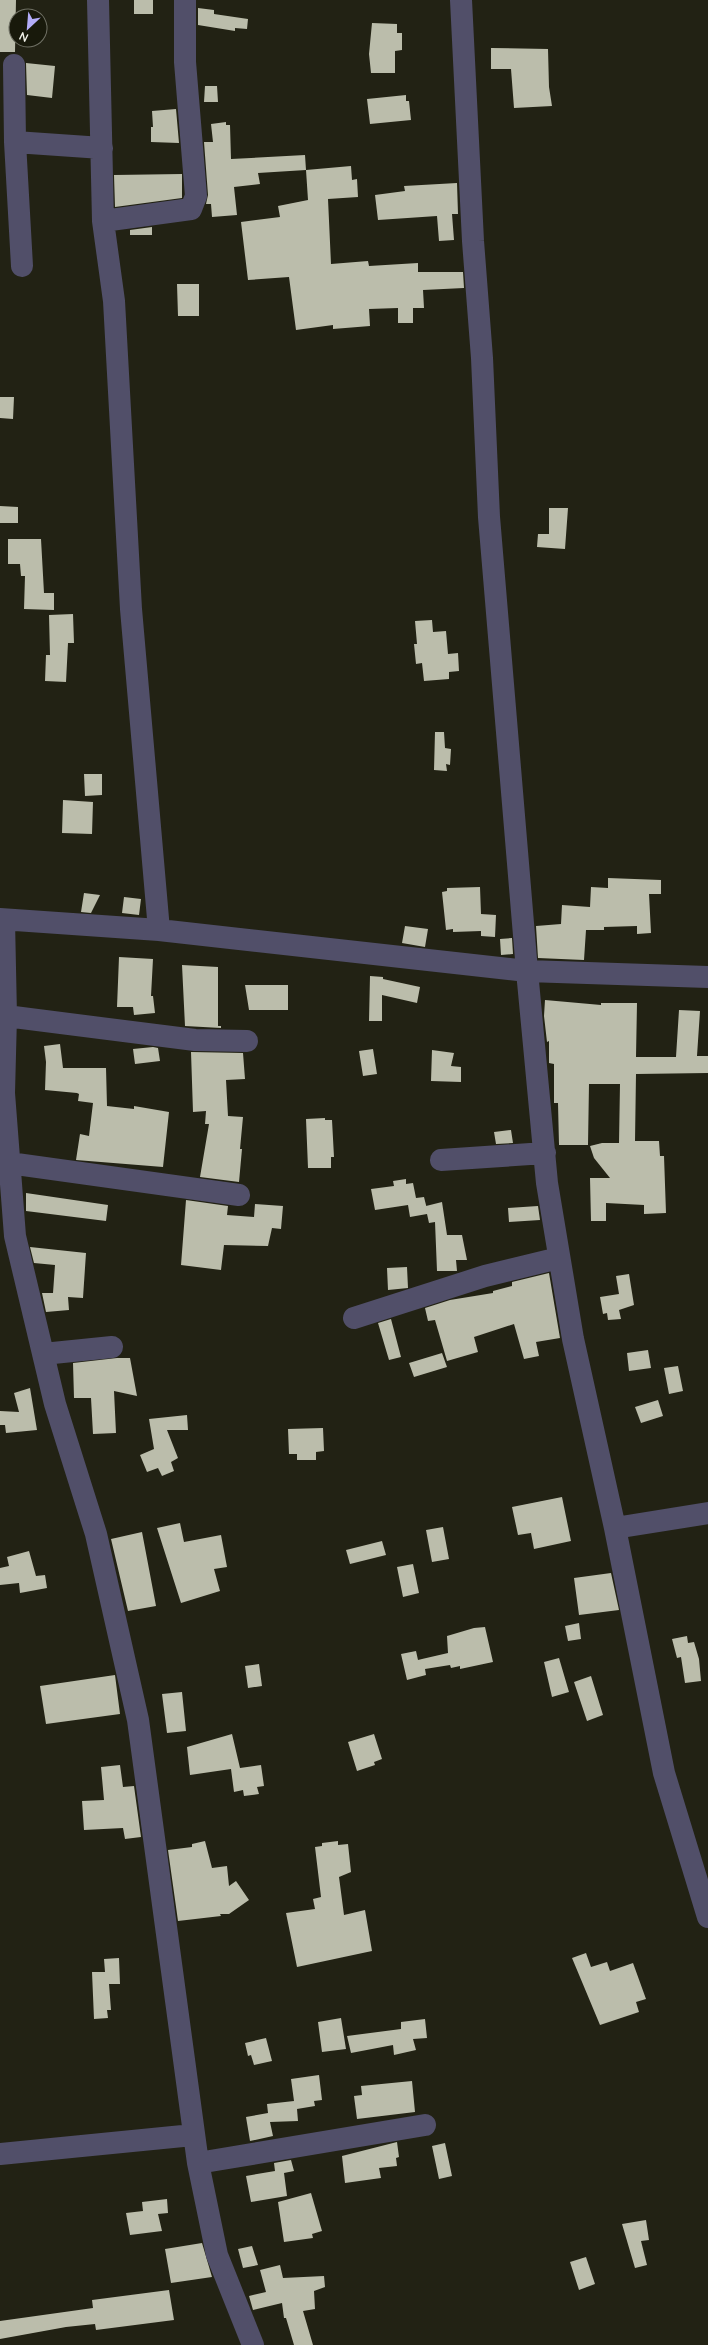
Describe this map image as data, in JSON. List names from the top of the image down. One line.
{"north":"bottom left"}
